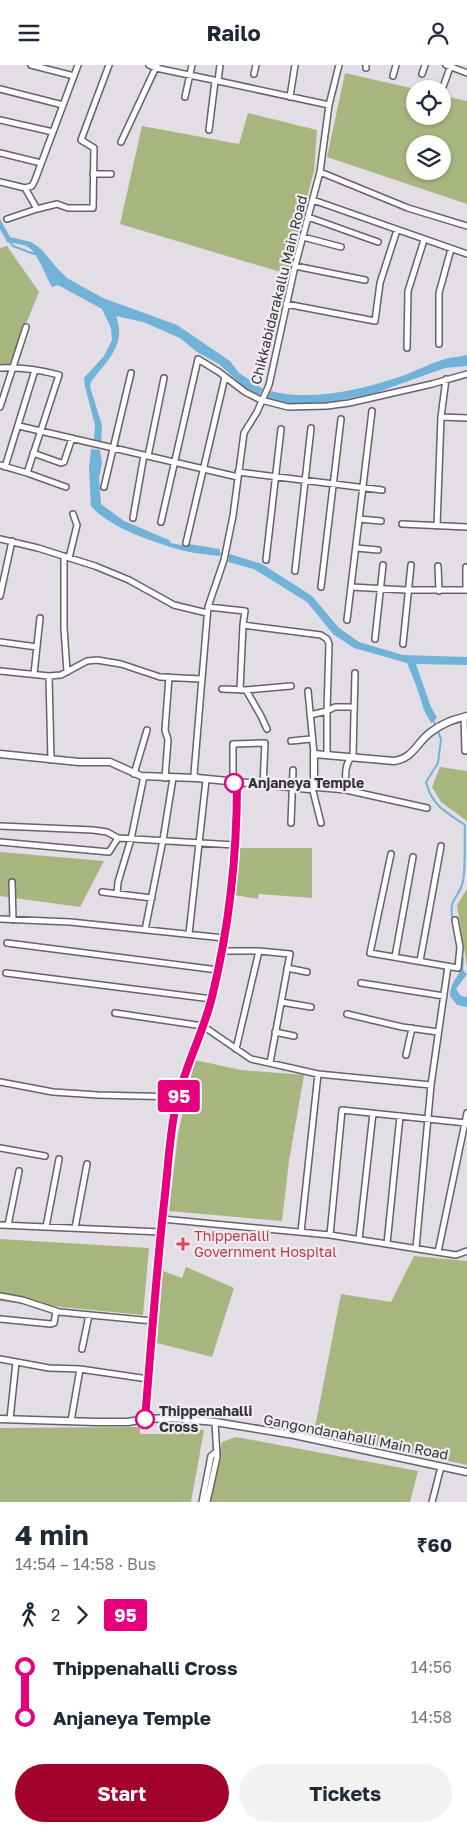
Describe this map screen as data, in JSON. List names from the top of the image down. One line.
{"streets":{"street":["Chikkabidarakallu Main Road","Gangondanahalli Main Road"]},"places":{"other":["Anjaneya Temple","Thippenahalli Cross"],"health":["Thippenalli Government Hospital"]},"lines":["bus line 95"],"page":{"header":"Railo","on_map":"95","heading":["4 min","14:54 – 14:58 · Bus","₹60"],"legs":["2","95"],"list":[{"name":"Thippenahalli Cross","value":"14:56"},{"name":"Anjaneya Temple","value":"14:58"}],"buttons":["Start","Tickets"]}}
